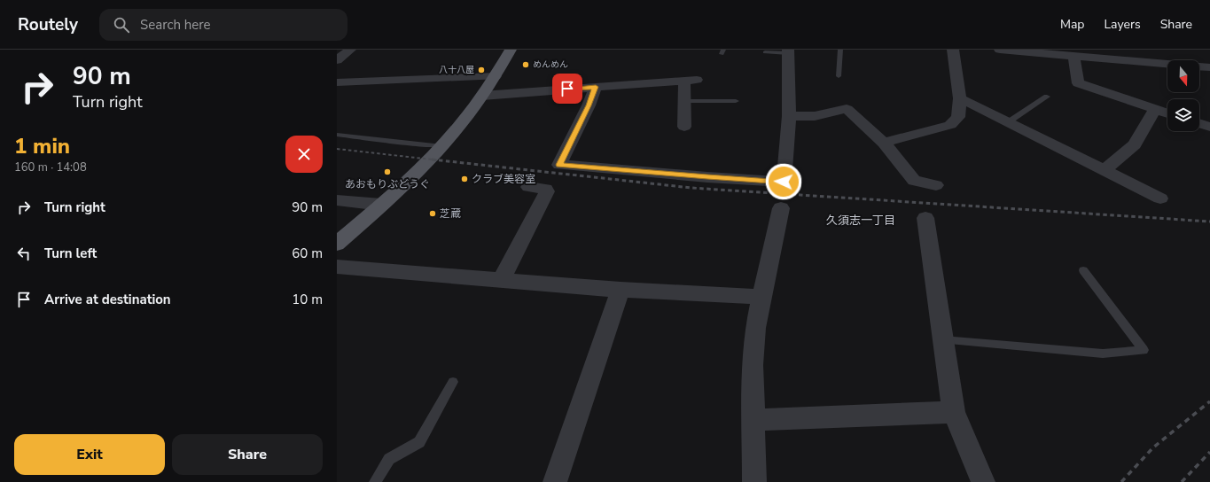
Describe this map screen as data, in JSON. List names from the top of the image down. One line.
{"districts":["久須志一丁目"],"places":["めんめん","八十八屋","あおもりぶどうぐ","クラブ美容室","芝蔵"],"north":"bottom","page":{"header":"Routely","search":"Search here","nav":["Map","Layers","Share"],"turn":["90 m","Turn right"],"heading":["1 min","160 m · 14:08"],"list":[{"name":"Turn right","value":"90 m"},{"name":"Turn left","value":"60 m"},{"name":"Arrive at destination","value":"10 m"}],"buttons":["Exit","Share"]}}
